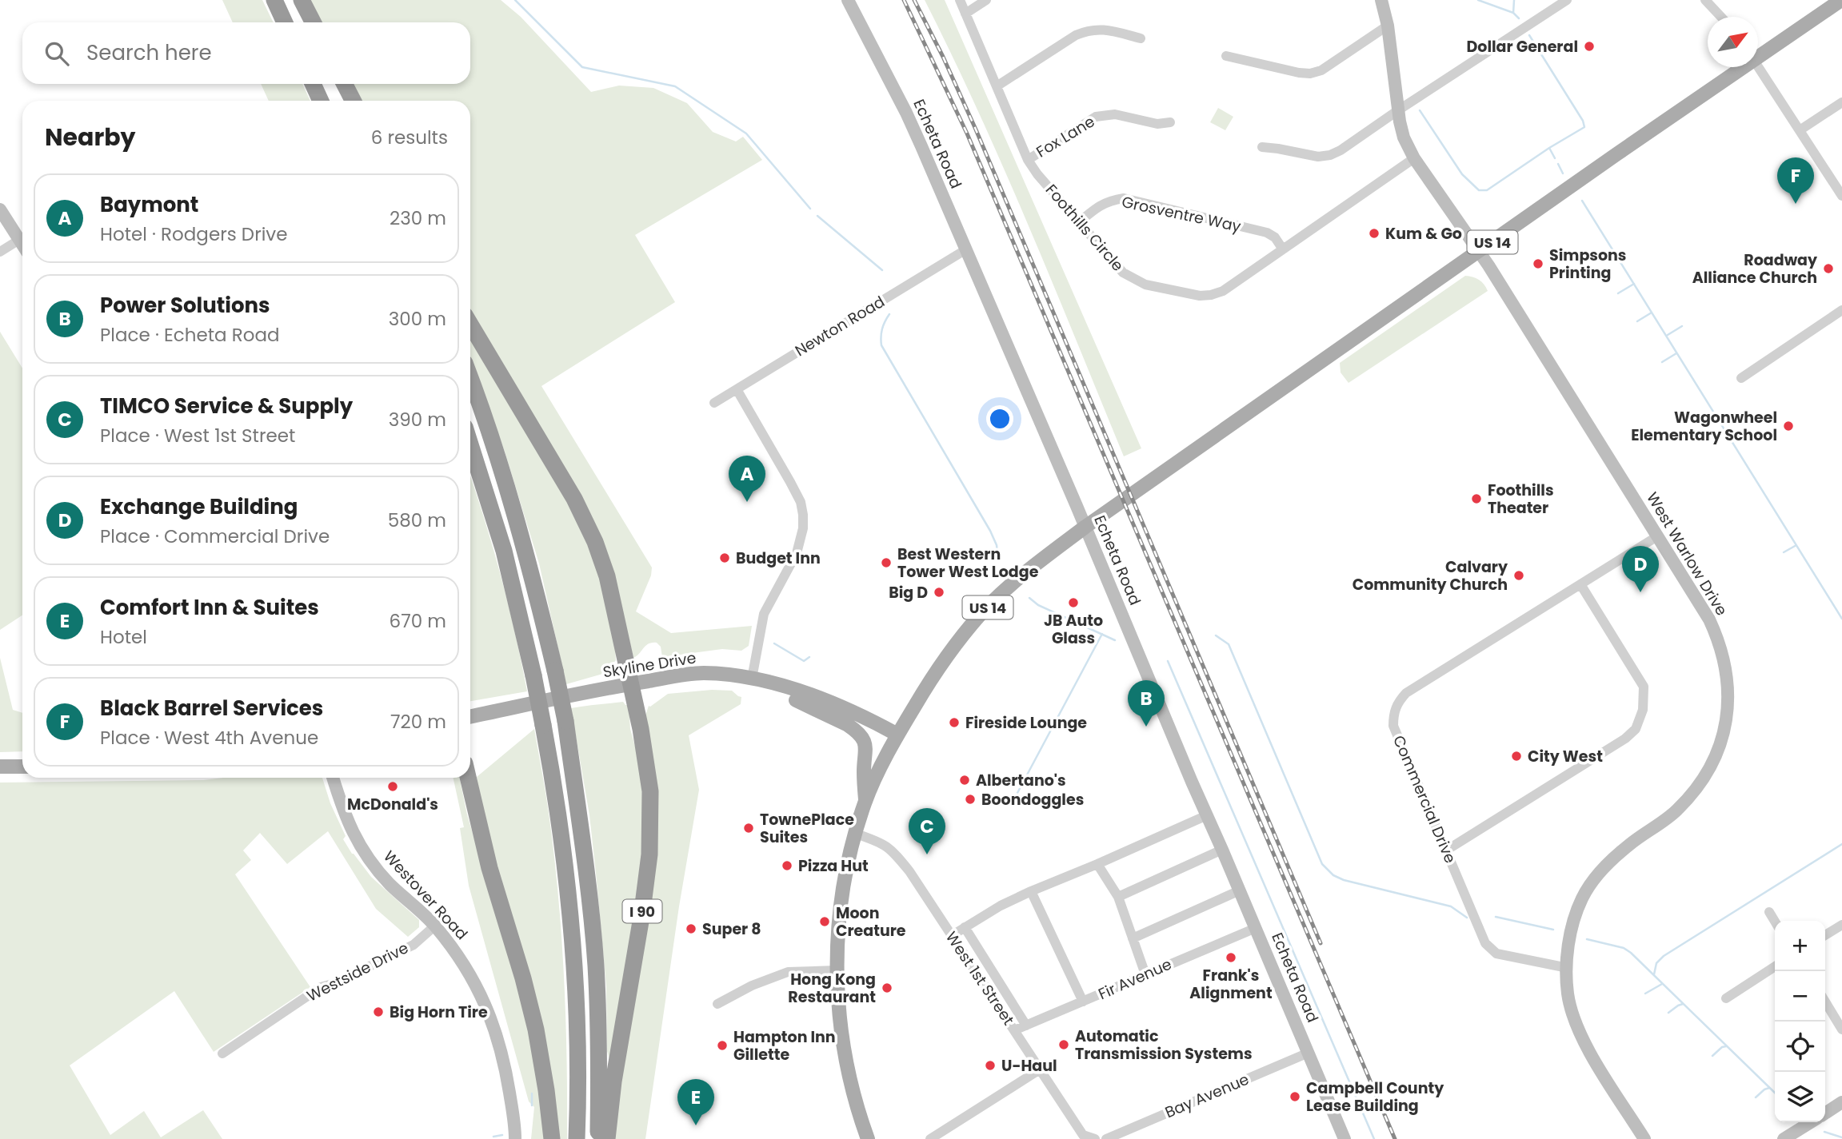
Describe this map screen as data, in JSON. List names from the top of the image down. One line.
{"streets":{"highway":["I 90"],"main road":["US 14","Skyline Drive"],"street":["Fox Lane","Echeta Road","Grosventre Way","Foothills Circle","Newton Road","West Warlow Drive","Commercial Drive","Westover Road","Westside Drive","West 1st Street","Fir Avenue","Bay Avenue"]},"crossings":[["Fox Lane","Foothills Circle"],["Echeta Road","US 14"],["Echeta Road","Newton Road"],["Echeta Road","Fir Avenue"],["Echeta Road","Bay Avenue"],["Grosventre Way","Foothills Circle"],["Foothills Circle","West Warlow Drive"],["US 14","West Warlow Drive"],["US 14","Skyline Drive"],["West Warlow Drive","Commercial Drive"],["Skyline Drive","I 90"],["Westover Road","Westside Drive"],["West 1st Street","Fir Avenue"]],"places":["Dollar General","Kum & Go","Simpsons Printing","Roadway Alliance Church","Wagonwheel Elementary School","Foothills Theater","Budget Inn","Best Western Tower West Lodge","Calvary Community Church","Big D","JB Auto Glass","Fireside Lounge","City West","Albertano's","McDonald's","Boondoggles","TownePlace Suites","Pizza Hut","Moon Creature","Super 8","Frank's Alignment","Hong Kong Restaurant","Big Horn Tire","Automatic Transmission Systems","Hampton Inn Gillette","U-Haul","Campbell County Lease Building"],"north":"top right","page":{"search":"Search here","heading":["Nearby","6 results"],"pins":["F","A","D","B","C","E"],"list":[{"mark":"A","name":"Baymont","note":"Hotel · Rodgers Drive","value":"230 m"},{"mark":"B","name":"Power Solutions","note":"Place · Echeta Road","value":"300 m"},{"mark":"C","name":"TIMCO Service & Supply","note":"Place · West 1st Street","value":"390 m"},{"mark":"D","name":"Exchange Building","note":"Place · Commercial Drive","value":"580 m"},{"mark":"E","name":"Comfort Inn & Suites","note":"Hotel","value":"670 m"},{"mark":"F","name":"Black Barrel Services","note":"Place · West 4th Avenue","value":"720 m"}],"map_buttons":["+","−"]}}
